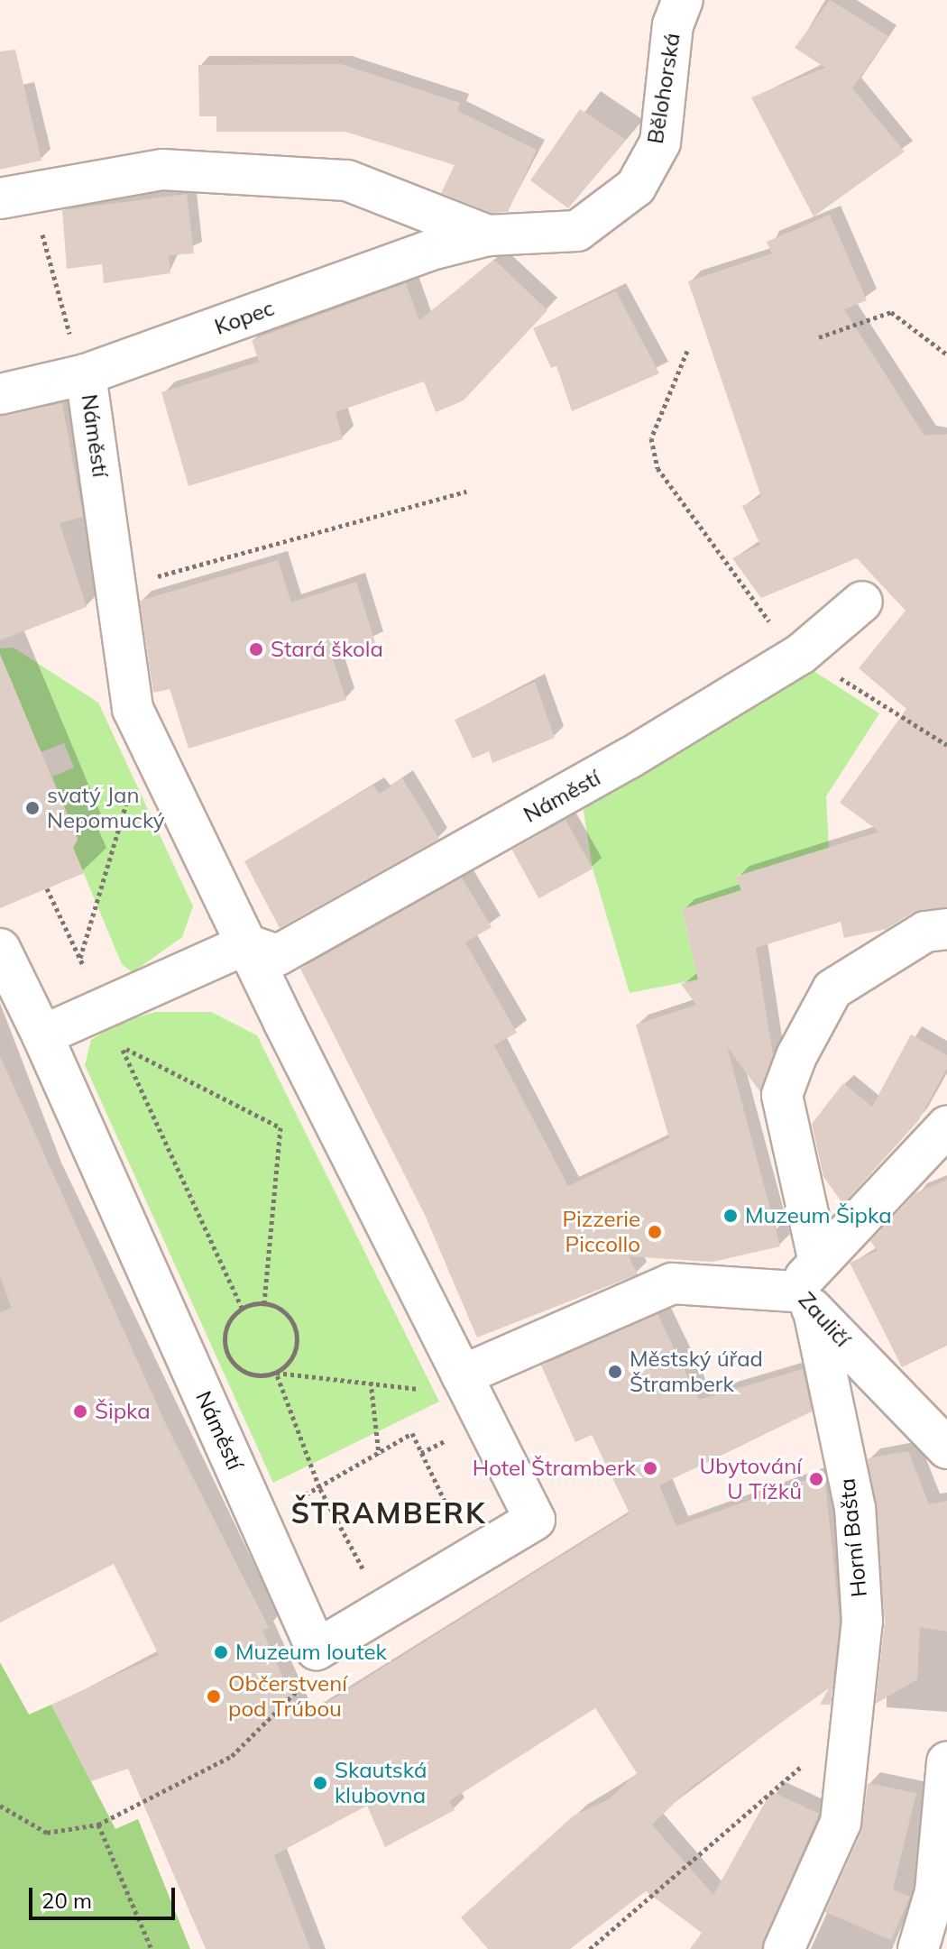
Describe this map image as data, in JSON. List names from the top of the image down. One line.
{"streets":{"street":["Bělohorská","Kopec","Náměstí","Zauličí","Horní Bašta"]},"crossings":[["Bělohorská","Kopec"],["Kopec","Náměstí"],["Zauličí","Horní Bašta"]],"districts":["ŠTRAMBERK"],"places":["Stará škola","svatý Jan Nepomucký","Muzeum Šipka","Pizzerie Piccollo","Městský úřad Štramberk","Šipka","Hotel Štramberk","Ubytování U Tížků","Muzeum loutek","Občerstvení pod Trúbou","Skautská klubovna"],"scale_bar":"20 m"}
